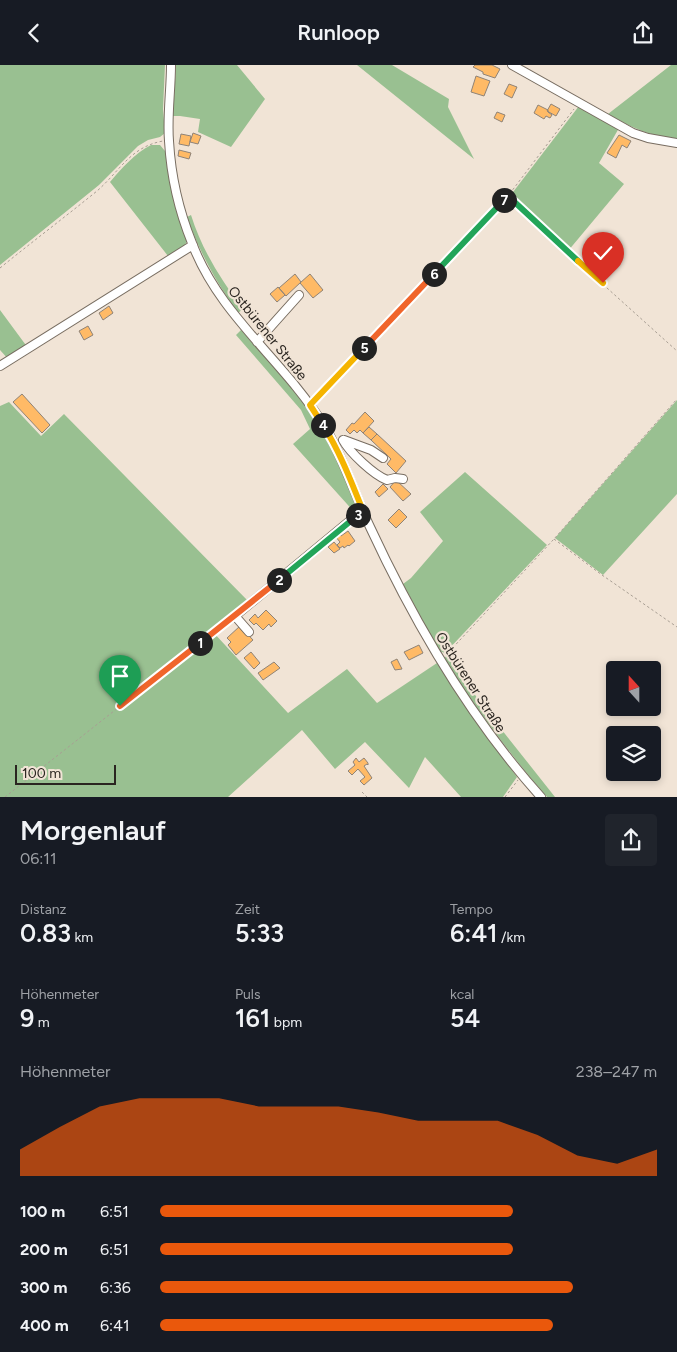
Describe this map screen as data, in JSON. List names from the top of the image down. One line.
{"streets":{"street":["Ostbürener Straße"]},"scale_bar":"100 m","north":"top","page":{"header":"Runloop","pins":["7","6","5","4","3","2","1"],"scale":"100 m","heading":["Morgenlauf","06:11"],"stats":[["Distanz","0.83 km"],["Zeit","5:33"],["Tempo","6:41 /km"],["Höhenmeter","9 m"],["Puls","161 bpm"],["kcal","54"]],"chart":["Höhenmeter","238–247 m"],"list":[{"name":"100 m","note":"6:51"},{"name":"200 m","note":"6:51"},{"name":"300 m","note":"6:36"},{"name":"400 m","note":"6:41"}]}}
